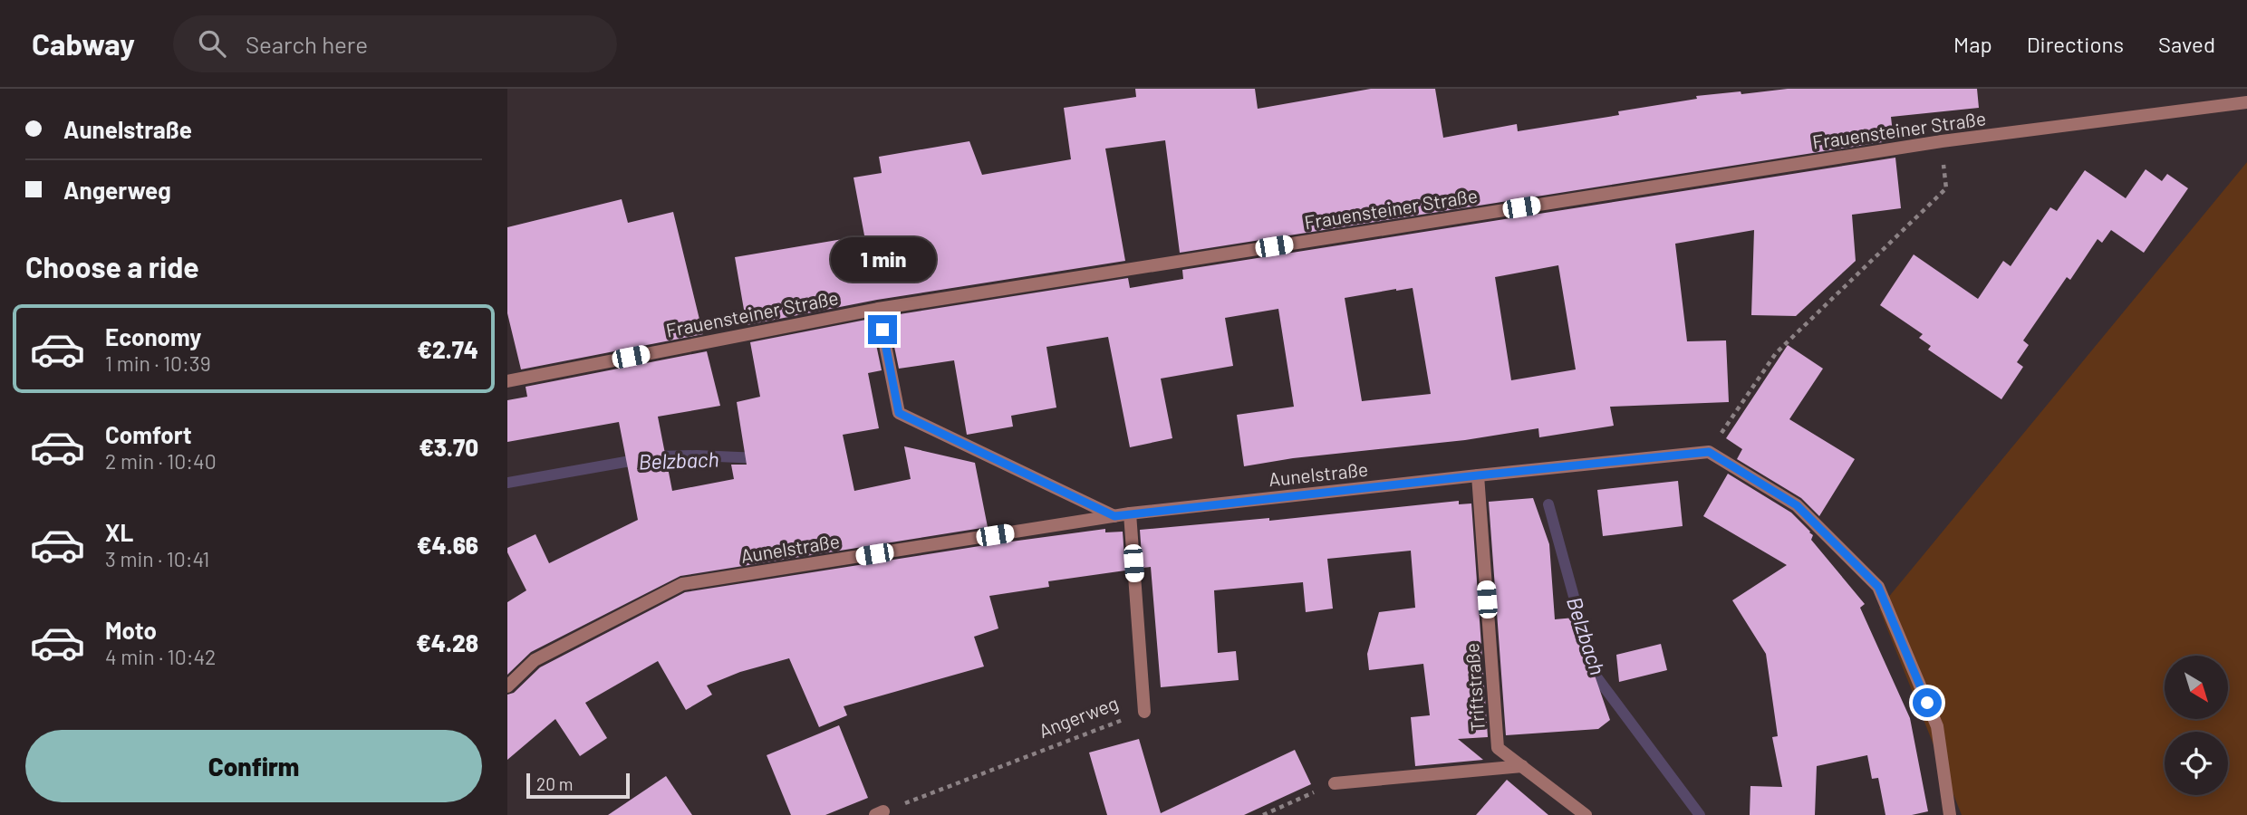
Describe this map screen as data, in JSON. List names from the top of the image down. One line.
{"streets":{"street":["Frauensteiner Straße","Aunelstraße","Triftstraße","Angerweg"]},"crossings":[["Aunelstraße","Triftstraße"],["Aunelstraße","Angerweg"]],"water":["Belzbach"],"scale_bar":"20 m","north":"bottom right","page":{"header":"Cabway","search":"Search here","nav":["Map","Directions","Saved"],"banner":["Aunelstraße","Angerweg"],"heading":"Choose a ride","bubble":"1 min","list":[{"name":"Economy","note":"1 min · 10:39","value":"€2.74"},{"name":"Comfort","note":"2 min · 10:40","value":"€3.70"},{"name":"XL","note":"3 min · 10:41","value":"€4.66"},{"name":"Moto","note":"4 min · 10:42","value":"€4.28"}],"buttons":"Confirm","scale":"20 m"}}
